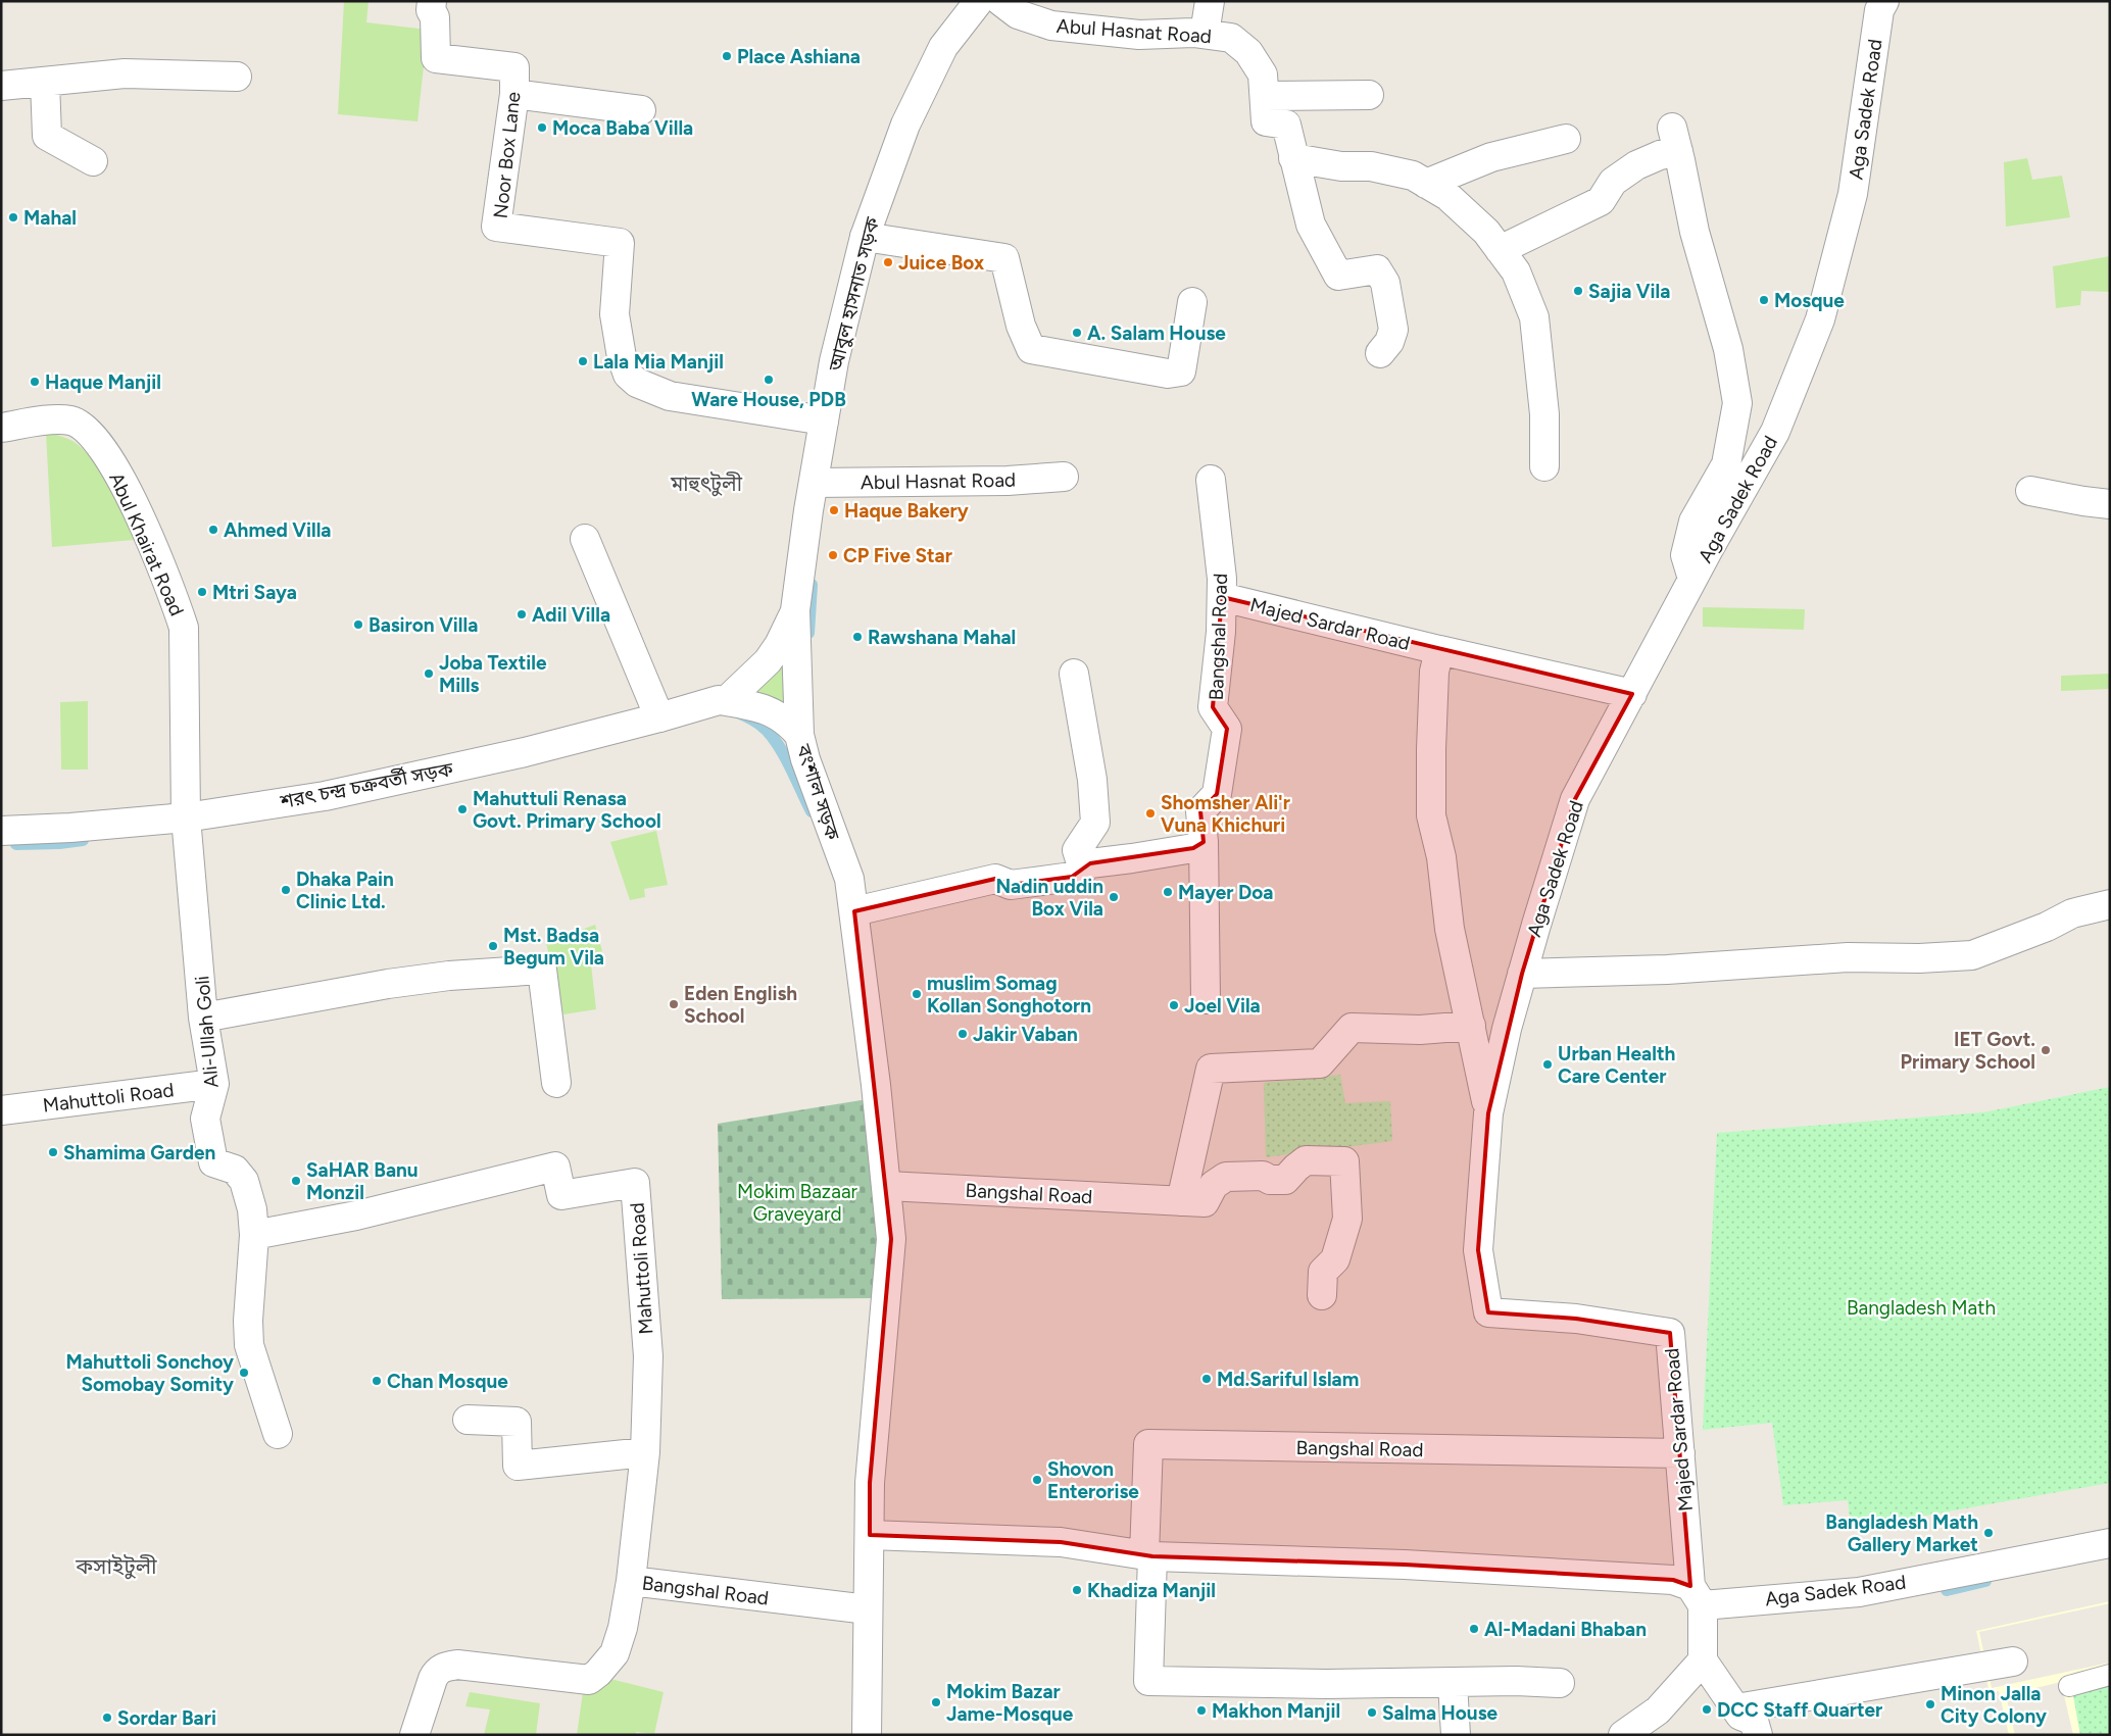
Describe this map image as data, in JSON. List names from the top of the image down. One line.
{"streets":{"street":["Abul Hasnat Road","Aga Sadek Road","Noor Box Lane","আবুল হাসনাত সড়ক","Abul Khairat Road","Majed Sardar Road","Bangshal Road","শরৎ চন্দ্র চক্রবর্তী সড়ক","বংশাল সড়ক","Ali-Ullah Goli","Mahuttoli Road"]},"crossings":[["Abul Hasnat Road","আবুল হাসনাত সড়ক"],["Aga Sadek Road","Majed Sardar Road"],["Noor Box Lane","আবুল হাসনাত সড়ক"],["আবুল হাসনাত সড়ক","বংশাল সড়ক"],["Abul Khairat Road","শরৎ চন্দ্র চক্রবর্তী সড়ক"],["Abul Khairat Road","Ali-Ullah Goli"],["Majed Sardar Road","Bangshal Road"],["Bangshal Road","Mahuttoli Road"],["শরৎ চন্দ্র চক্রবর্তী সড়ক","বংশাল সড়ক"],["শরৎ চন্দ্র চক্রবর্তী সড়ক","Ali-Ullah Goli"],["Ali-Ullah Goli","Mahuttoli Road"]],"districts":["মাহুৎটুলী","কসাইটুলী"],"parks":["Mokim Bazaar Graveyard","Bangladesh Math"],"places":["Place Ashiana","Moca Baba Villa","Mahal","Juice Box","Sajia Vila","Mosque","A. Salam House","Lala Mia Manjil","Ware House, PDB","Haque Manjil","Haque Bakery","Ahmed Villa","CP Five Star","Mtri Saya","Adil Villa","Basiron Villa","Rawshana Mahal","Joba Textile Mills","Mahuttuli Renasa Govt. Primary School","Shomsher Ali'r Vuna Khichuri","Dhaka Pain Clinic Ltd.","Mayer Doa","Nadin uddin Box Vila","Mst. Badsa Begum Vila","muslim Somag Kollan Songhotorn","Eden English School","Joel Vila","Jakir Vaban","IET Govt. Primary School","Urban Health Care Center","Shamima Garden","SaHAR Banu Monzil","Mahuttoli Sonchoy Somobay Somity","Md.Sariful Islam","Chan Mosque","Shovon Enterorise","Bangladesh Math Gallery Market","Khadiza Manjil","Al-Madani Bhaban","Mokim Bazar Jame-Mosque","Minon Jalla City Colony","DCC Staff Quarter","Makhon Manjil","Salma House","Sordar Bari"]}
